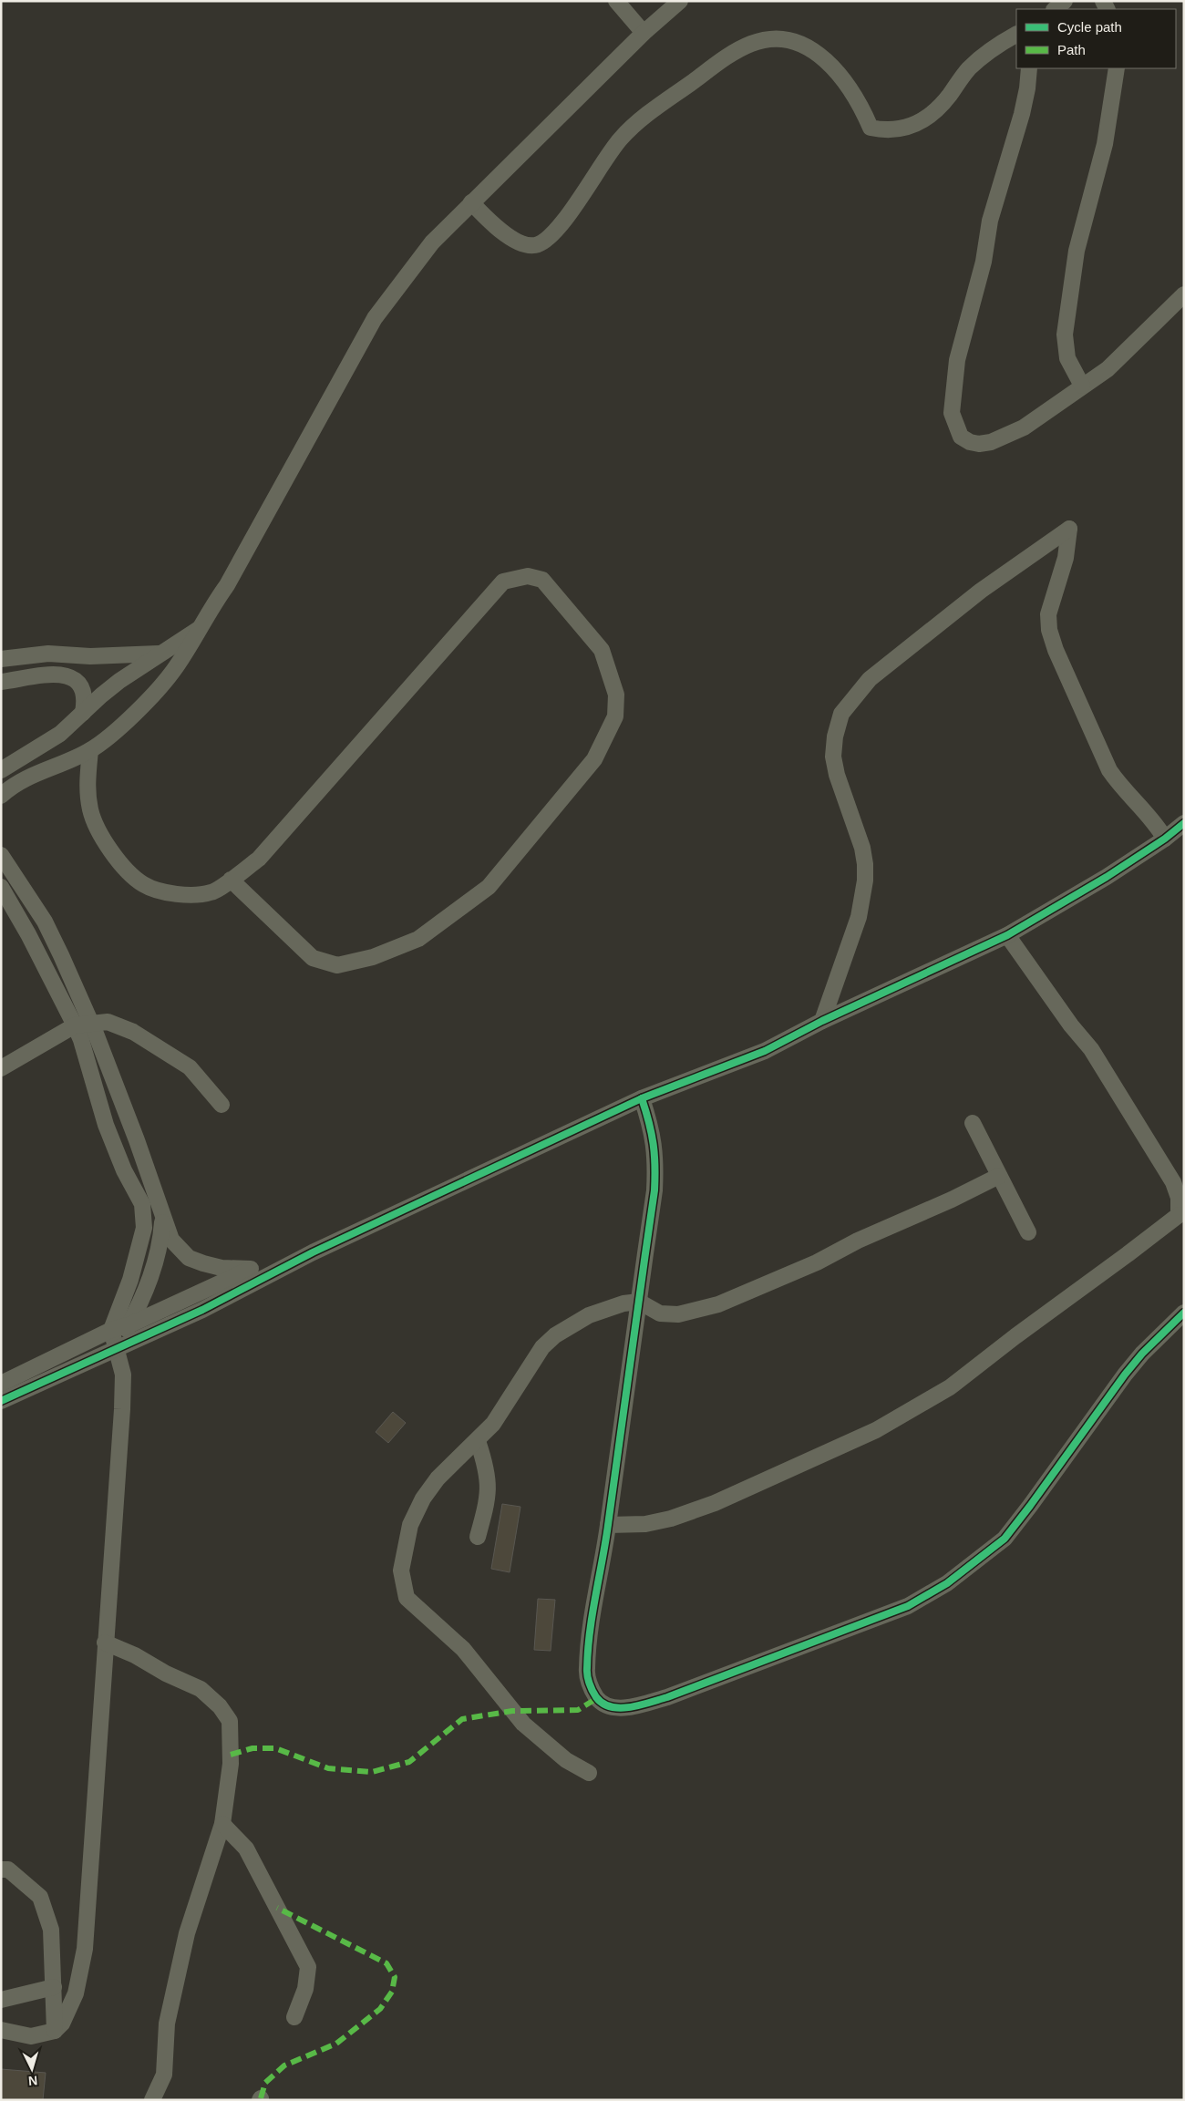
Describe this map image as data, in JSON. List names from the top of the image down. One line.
{"legend":["Cycle path","Path"],"north":"bottom"}
